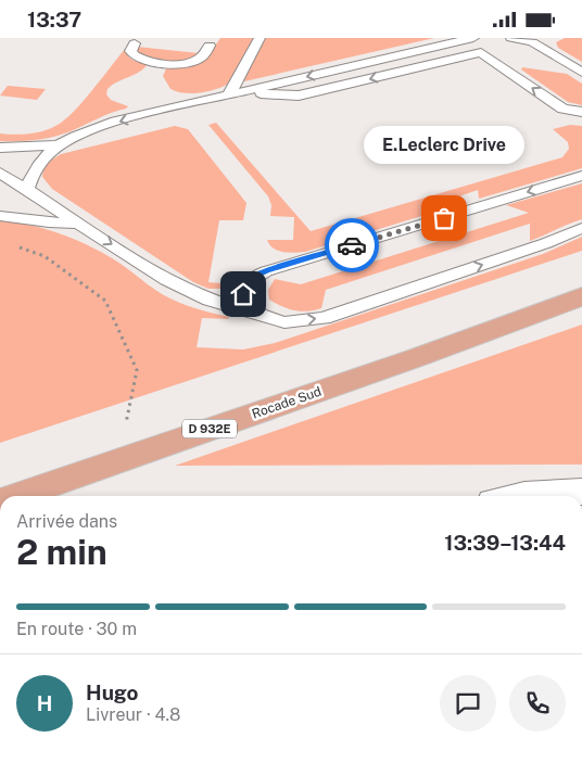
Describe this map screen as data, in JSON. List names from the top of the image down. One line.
{"streets":{"main road":["Rocade Sud","D 932E"]},"places":["E.Leclerc Drive"],"page":{"status":"13:37","bubble":"E.Leclerc Drive","heading":["2 min","Arrivée dans","13:39–13:44"],"panel":["Hugo","Livreur · 4.8"],"bar":"En route · 30 m","round":"H"}}
